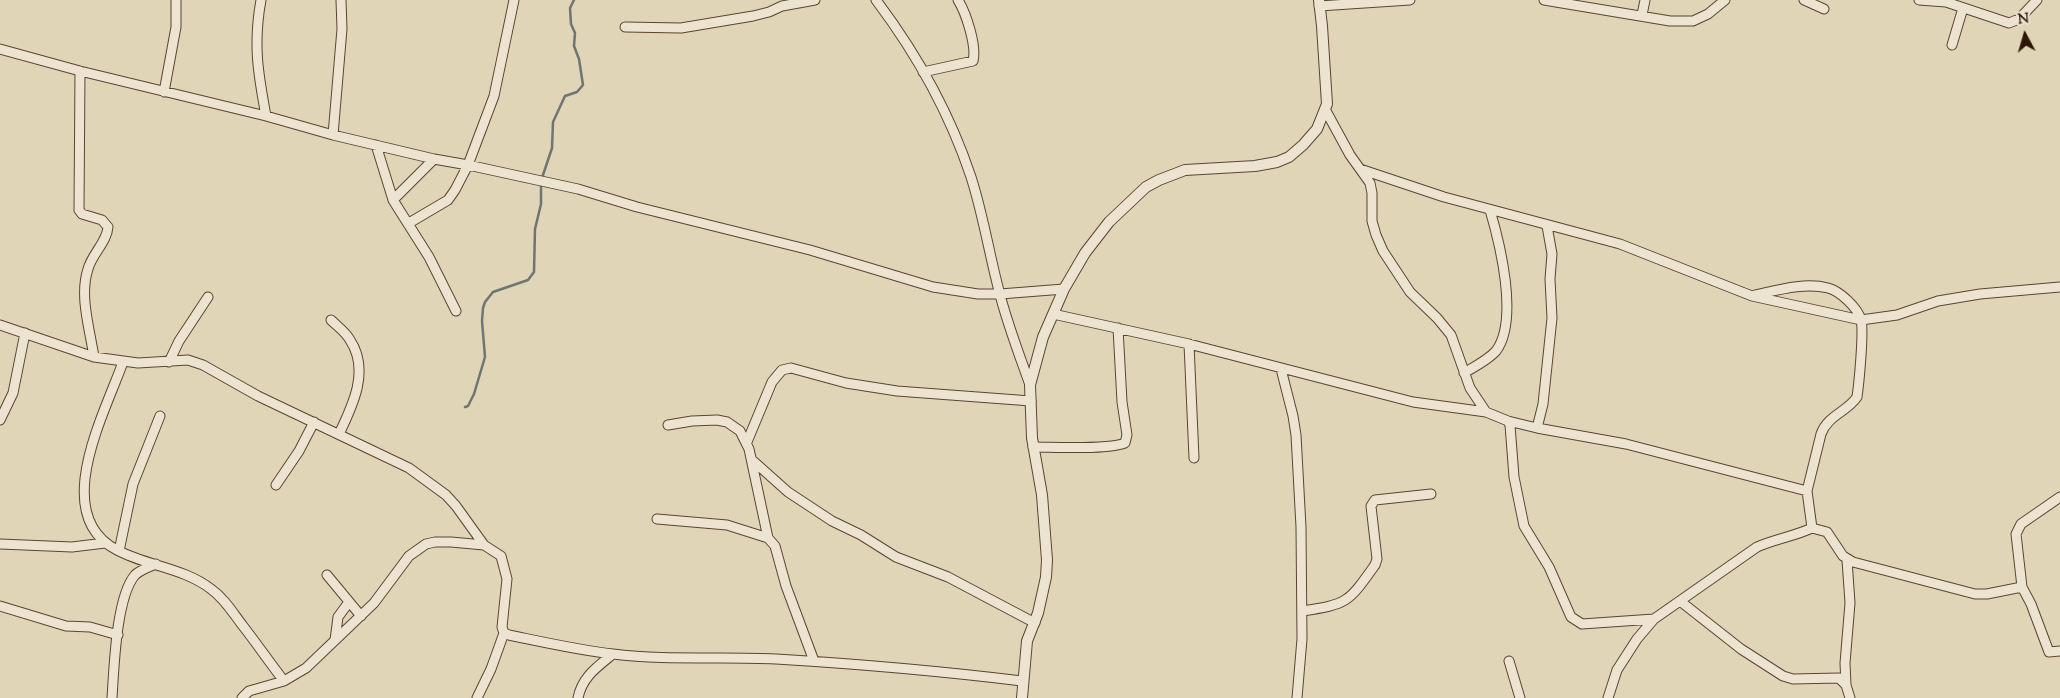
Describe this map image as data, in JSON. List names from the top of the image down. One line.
{"north":"top"}
